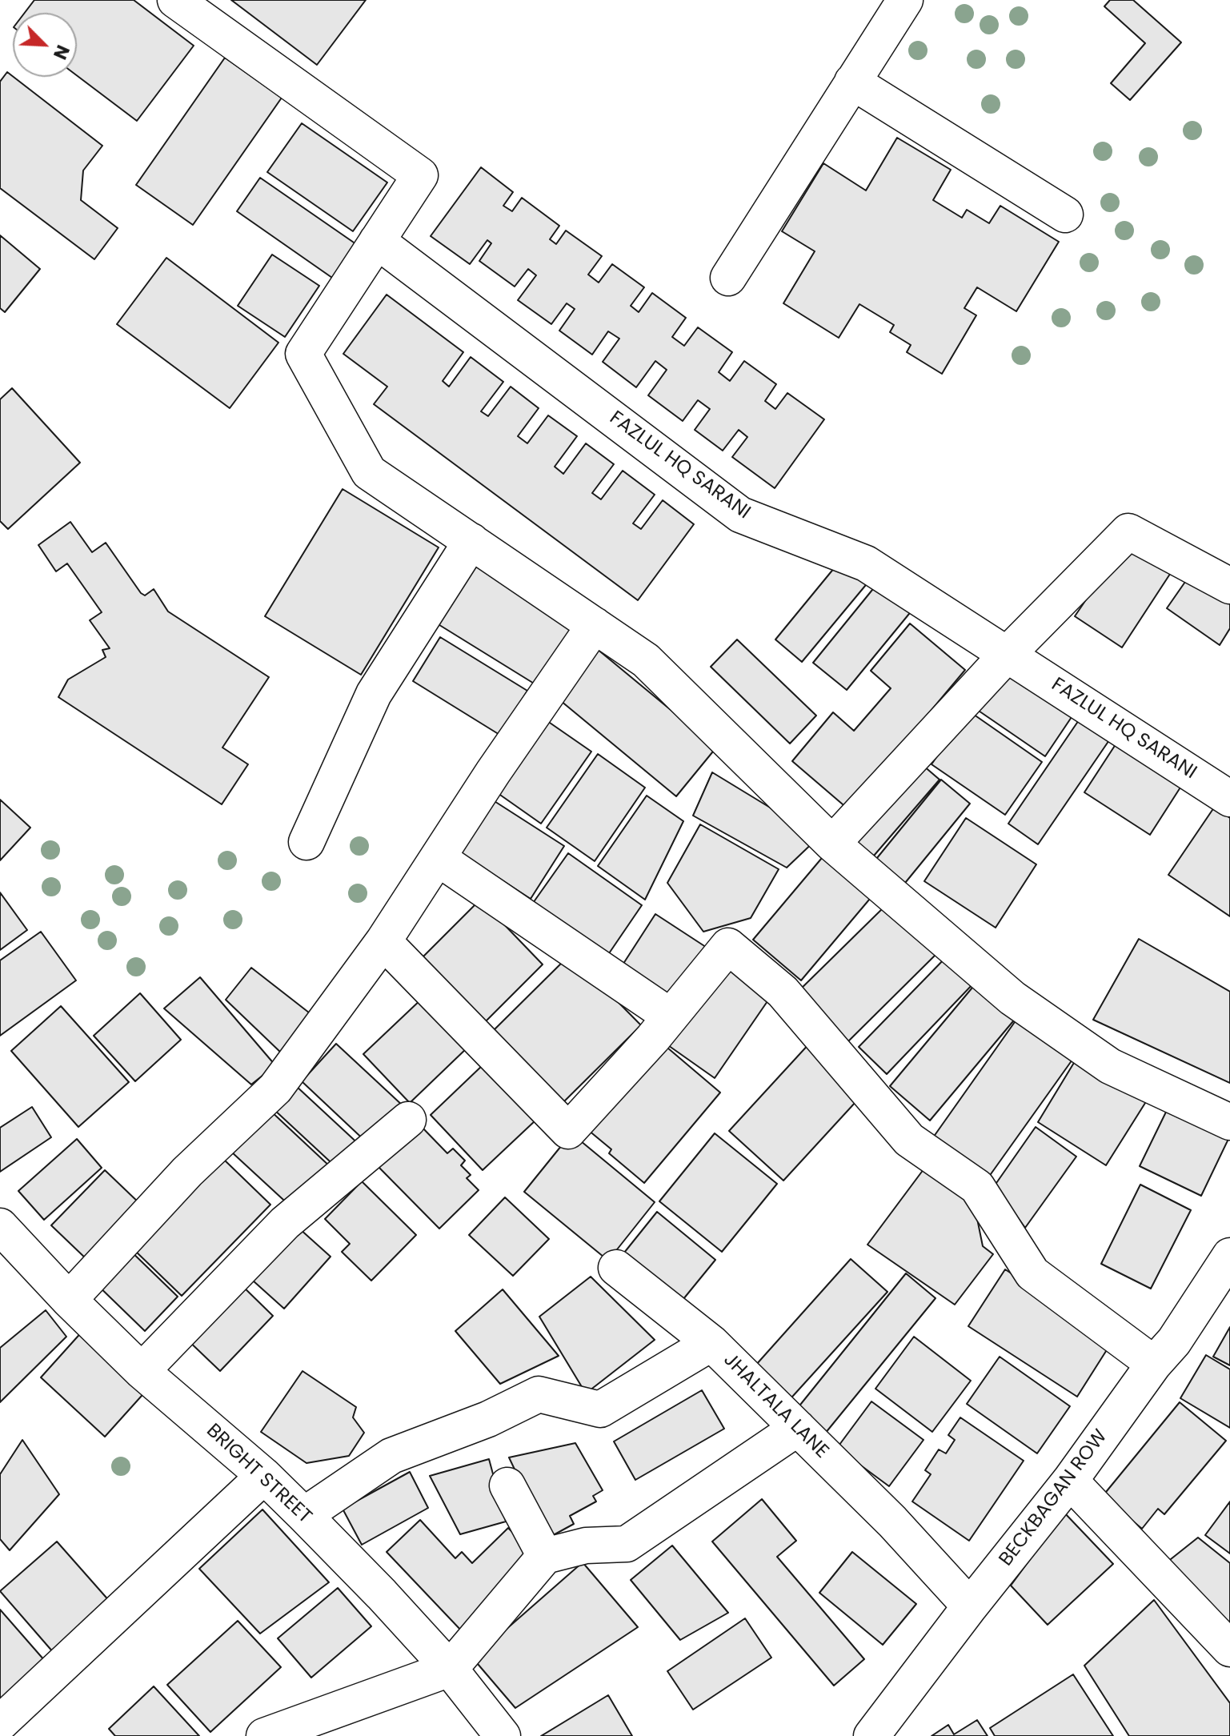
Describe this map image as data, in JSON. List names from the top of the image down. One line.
{"streets":{"street":["FAZLUL HQ SARANI","JHALTALA LANE","BRIGHT STREET","BECKBAGAN ROW"]},"crossings":[["JHALTALA LANE","BRIGHT STREET"],["JHALTALA LANE","BECKBAGAN ROW"]],"north":"bottom right"}
